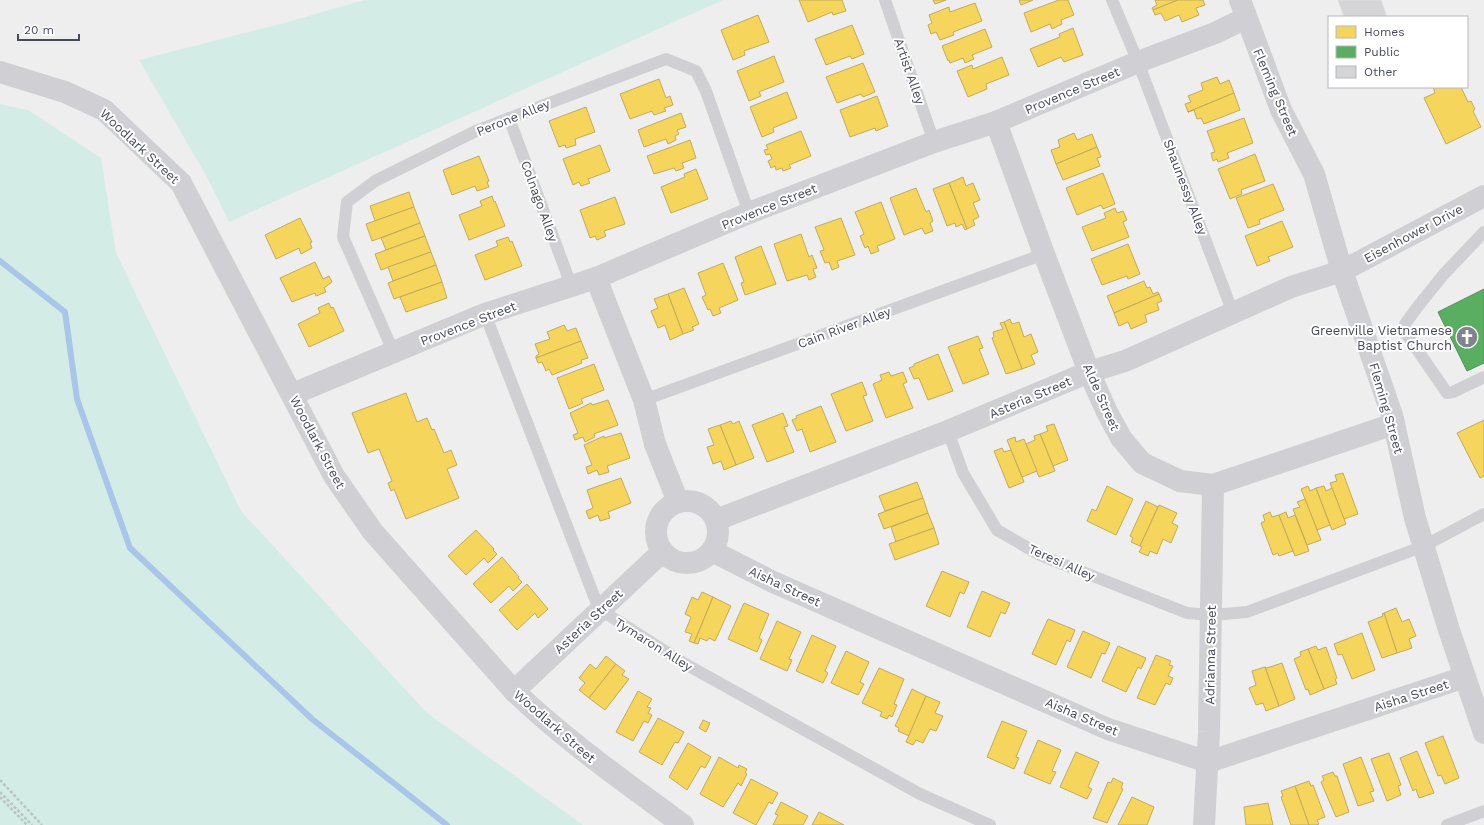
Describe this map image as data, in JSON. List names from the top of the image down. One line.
{"streets":{"street":["Provence Street","Fleming Street","Woodlark Street","Eisenhower Drive","Asteria Street","Alde Street","Aisha Street","Adrianna Street"],"lane":["Artist Alley","Perone Alley","Shaunessy Alley","Colnago Alley","Cain River Alley","Teresi Alley","Tymaron Alley"]},"crossings":[["Artist Alley","Provence Street"],["Provence Street","Fleming Street"],["Provence Street","Perone Alley"],["Provence Street","Woodlark Street"],["Provence Street","Shaunessy Alley"],["Provence Street","Colnago Alley"],["Provence Street","Alde Street"],["Fleming Street","Eisenhower Drive"],["Fleming Street","Asteria Street"],["Fleming Street","Alde Street"],["Fleming Street","Teresi Alley"],["Fleming Street","Aisha Street"],["Perone Alley","Colnago Alley"],["Woodlark Street","Asteria Street"],["Shaunessy Alley","Asteria Street"],["Eisenhower Drive","Asteria Street"],["Cain River Alley","Alde Street"],["Asteria Street","Alde Street"],["Asteria Street","Teresi Alley"],["Asteria Street","Aisha Street"],["Asteria Street","Tymaron Alley"],["Alde Street","Adrianna Street"],["Teresi Alley","Adrianna Street"],["Aisha Street","Adrianna Street"]],"places":{"church":["Greenville Vietnamese Baptist Church"]},"legend":["Homes","Public","Other"],"scale_bar":"20 m"}
